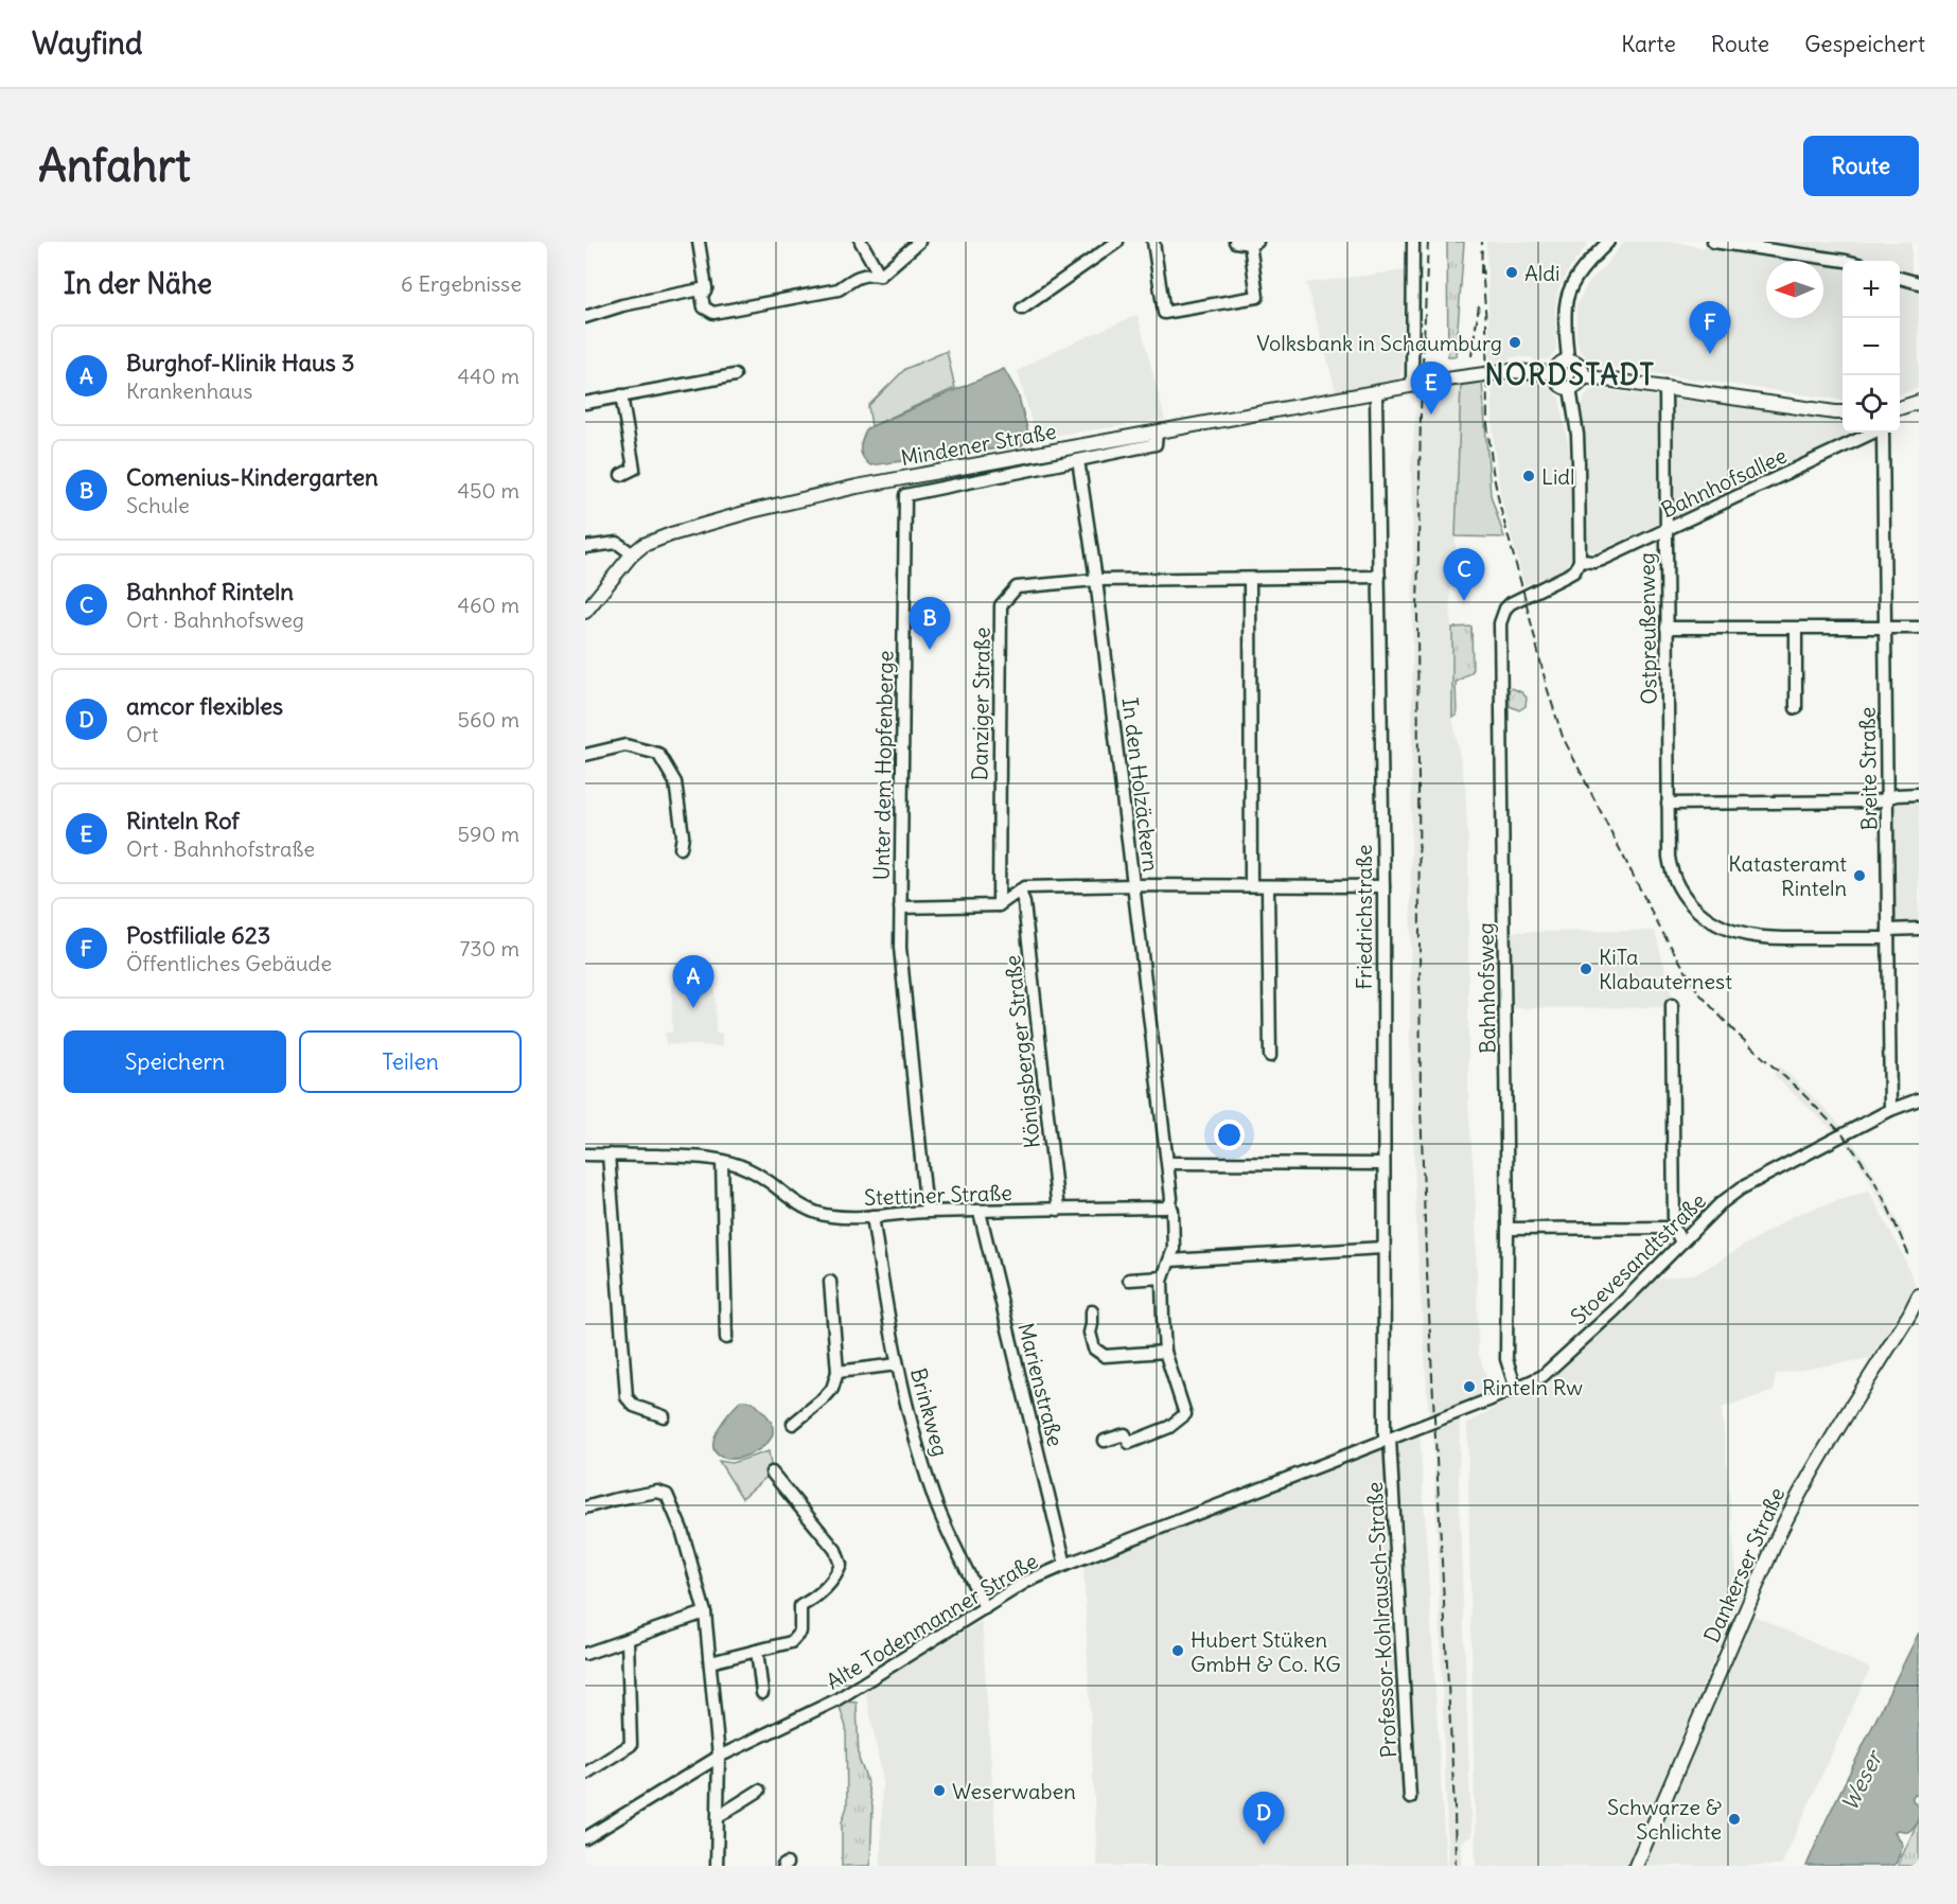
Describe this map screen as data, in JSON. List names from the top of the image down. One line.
{"streets":{"main road":["Mindener Straße","Dankerser Straße"],"street":["Bahnhofsallee","Ostpreußenweg","Danziger Straße","Unter dem Hopfenberge","Breite Straße","In den Holzäckern","Friedrichstraße","Bahnhofsweg","Königsberger Straße","Stettiner Straße","Stoevesandtstraße","Marienstraße","Brinkweg","Professor-Kohlrausch-Straße","Alte Todenmanner Straße"]},"crossings":[["Mindener Straße","Friedrichstraße"],["Bahnhofsallee","Ostpreußenweg"],["Bahnhofsallee","Bahnhofsweg"],["Ostpreußenweg","Breite Straße"],["Danziger Straße","In den Holzäckern"],["Danziger Straße","Friedrichstraße"],["Unter dem Hopfenberge","In den Holzäckern"],["Unter dem Hopfenberge","Stettiner Straße"],["Breite Straße","Stoevesandtstraße"],["In den Holzäckern","Stettiner Straße"],["Friedrichstraße","Stoevesandtstraße"],["Friedrichstraße","Professor-Kohlrausch-Straße"],["Friedrichstraße","Alte Todenmanner Straße"],["Bahnhofsweg","Stoevesandtstraße"],["Königsberger Straße","Stettiner Straße"],["Stettiner Straße","Marienstraße"],["Stettiner Straße","Brinkweg"],["Stoevesandtstraße","Professor-Kohlrausch-Straße"],["Stoevesandtstraße","Alte Todenmanner Straße"],["Marienstraße","Alte Todenmanner Straße"],["Brinkweg","Alte Todenmanner Straße"],["Professor-Kohlrausch-Straße","Alte Todenmanner Straße"]],"districts":["NORDSTADT"],"water":["Weser"],"places":["Aldi","Volksbank in Schaumburg","Lidl","Katasteramt Rinteln","KiTa Klabauternest","Rinteln Rw","Hubert Stüken GmbH & Co. KG","Weserwaben","Schwarze & Schlichte"],"north":"left","page":{"header":"Wayfind","nav":["Karte","Route","Gespeichert"],"buttons":["Route",["Speichern","Teilen"]],"title":"Anfahrt","heading":["In der Nähe","6 Ergebnisse"],"map_buttons":["+","−"],"pins":["F","E","C","B","A","D"],"list":[{"mark":"A","name":"Burghof-Klinik Haus 3","note":"Krankenhaus","value":"440 m"},{"mark":"B","name":"Comenius-Kindergarten","note":"Schule","value":"450 m"},{"mark":"C","name":"Bahnhof Rinteln","note":"Ort · Bahnhofsweg","value":"460 m"},{"mark":"D","name":"amcor flexibles","note":"Ort","value":"560 m"},{"mark":"E","name":"Rinteln Rof","note":"Ort · Bahnhofstraße","value":"590 m"},{"mark":"F","name":"Postfiliale 623","note":"Öffentliches Gebäude","value":"730 m"}]}}
